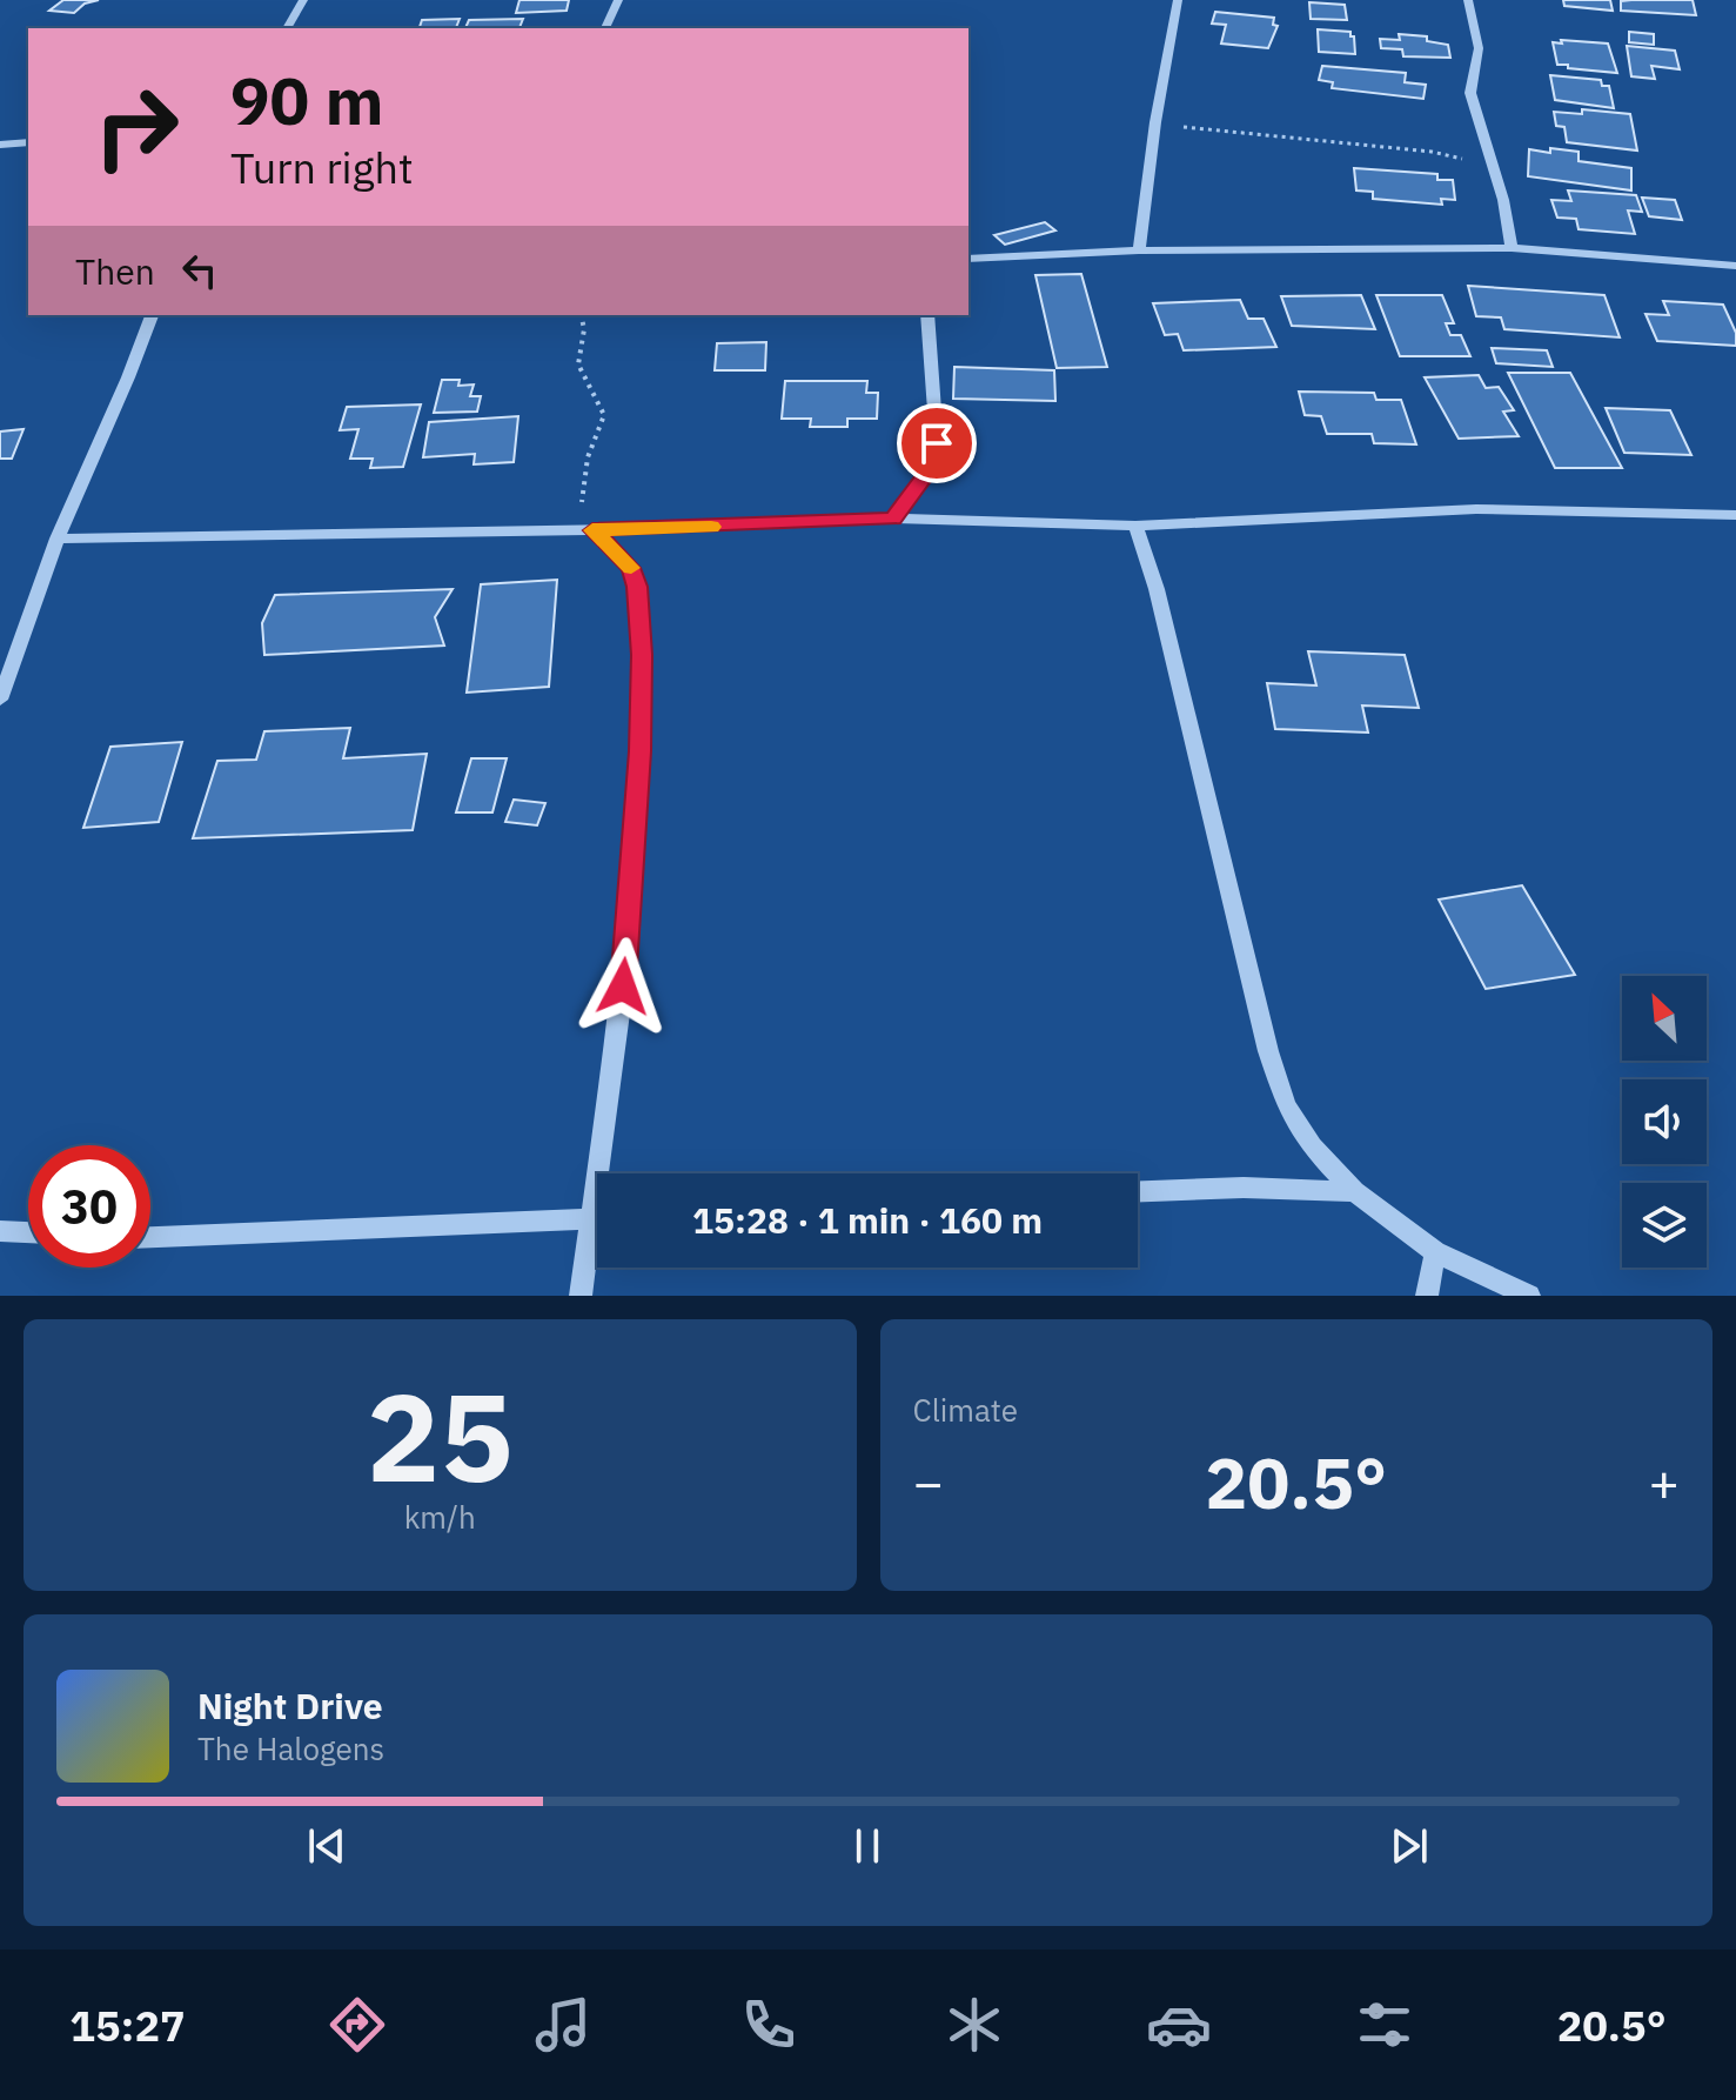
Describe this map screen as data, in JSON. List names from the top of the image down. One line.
{"north":"top left","page":{"turn":["90 m","Turn right"],"then":"Then","limit":"30","trip":"15:28 · 1 min · 160 m","tile":[["25","km/h"],"Climate"],"heat":["−","20.5°","+"],"song":["Night Drive","The Halogens"],"tabs":["15:27","20.5°"]}}
